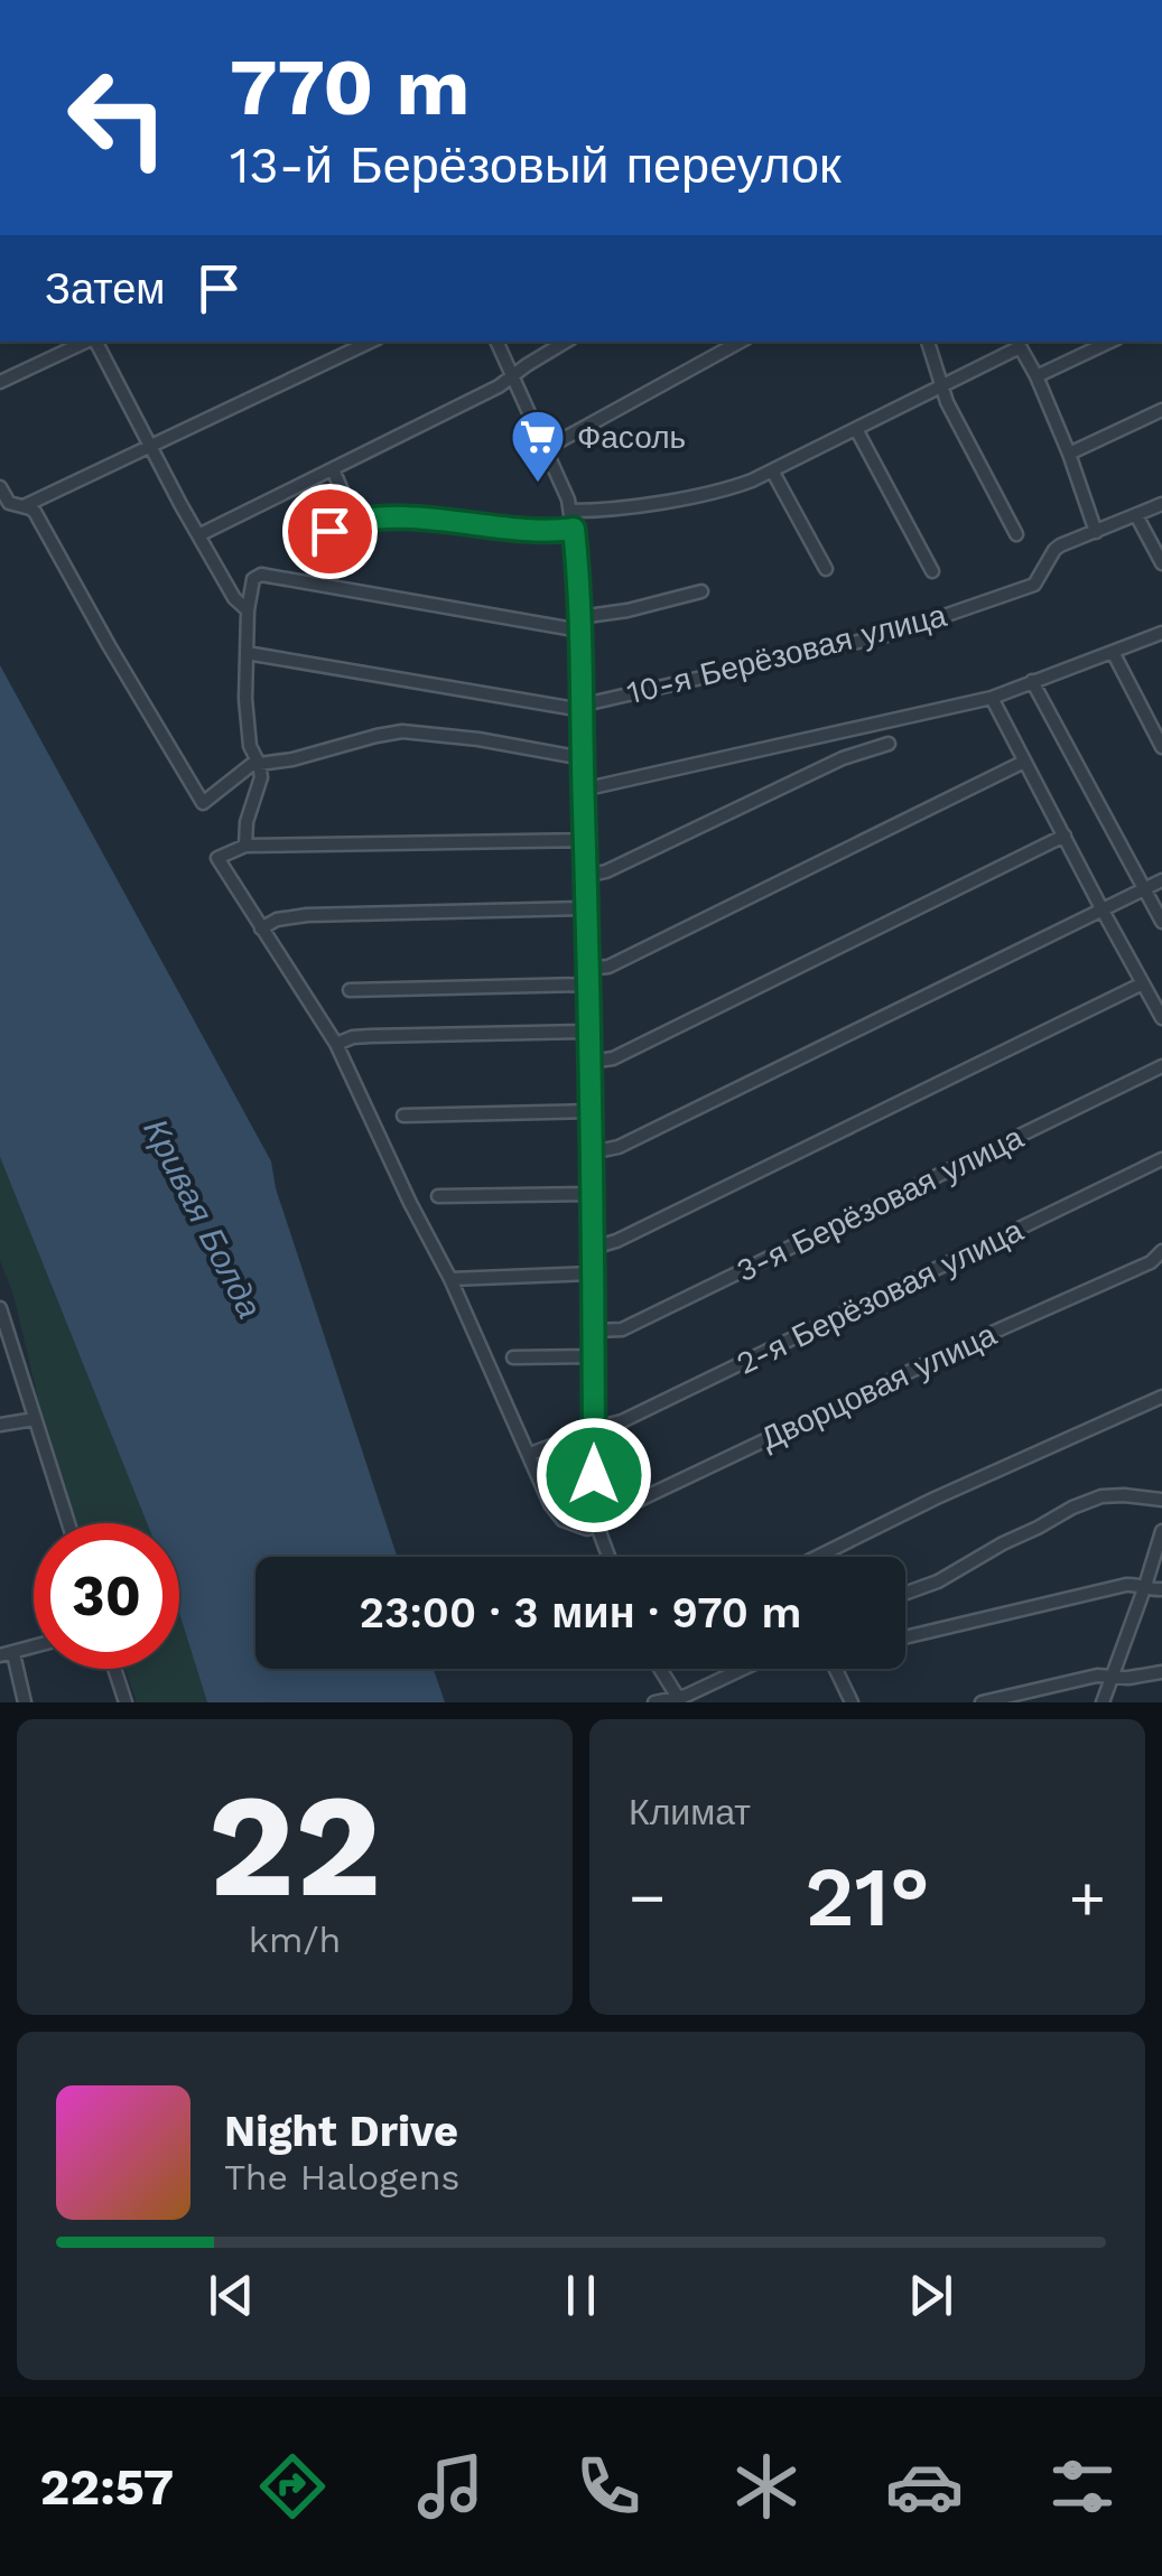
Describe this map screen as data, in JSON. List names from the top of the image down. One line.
{"streets":{"street":["10-я Берёзовая улица","3-я Берёзовая улица","2-я Берёзовая улица","Дворцовая улица"]},"water":["Кривая Болда"],"places":{"supermarket":["Фасоль"]},"page":{"turn":["770 m","13-й Берёзовый переулок"],"then":"Затем","limit":"30","trip":"23:00 · 3 мин · 970 m","tile":[["22","km/h"],"Климат"],"heat":["−","21°","+"],"song":["Night Drive","The Halogens"],"tabs":"22:57"}}
